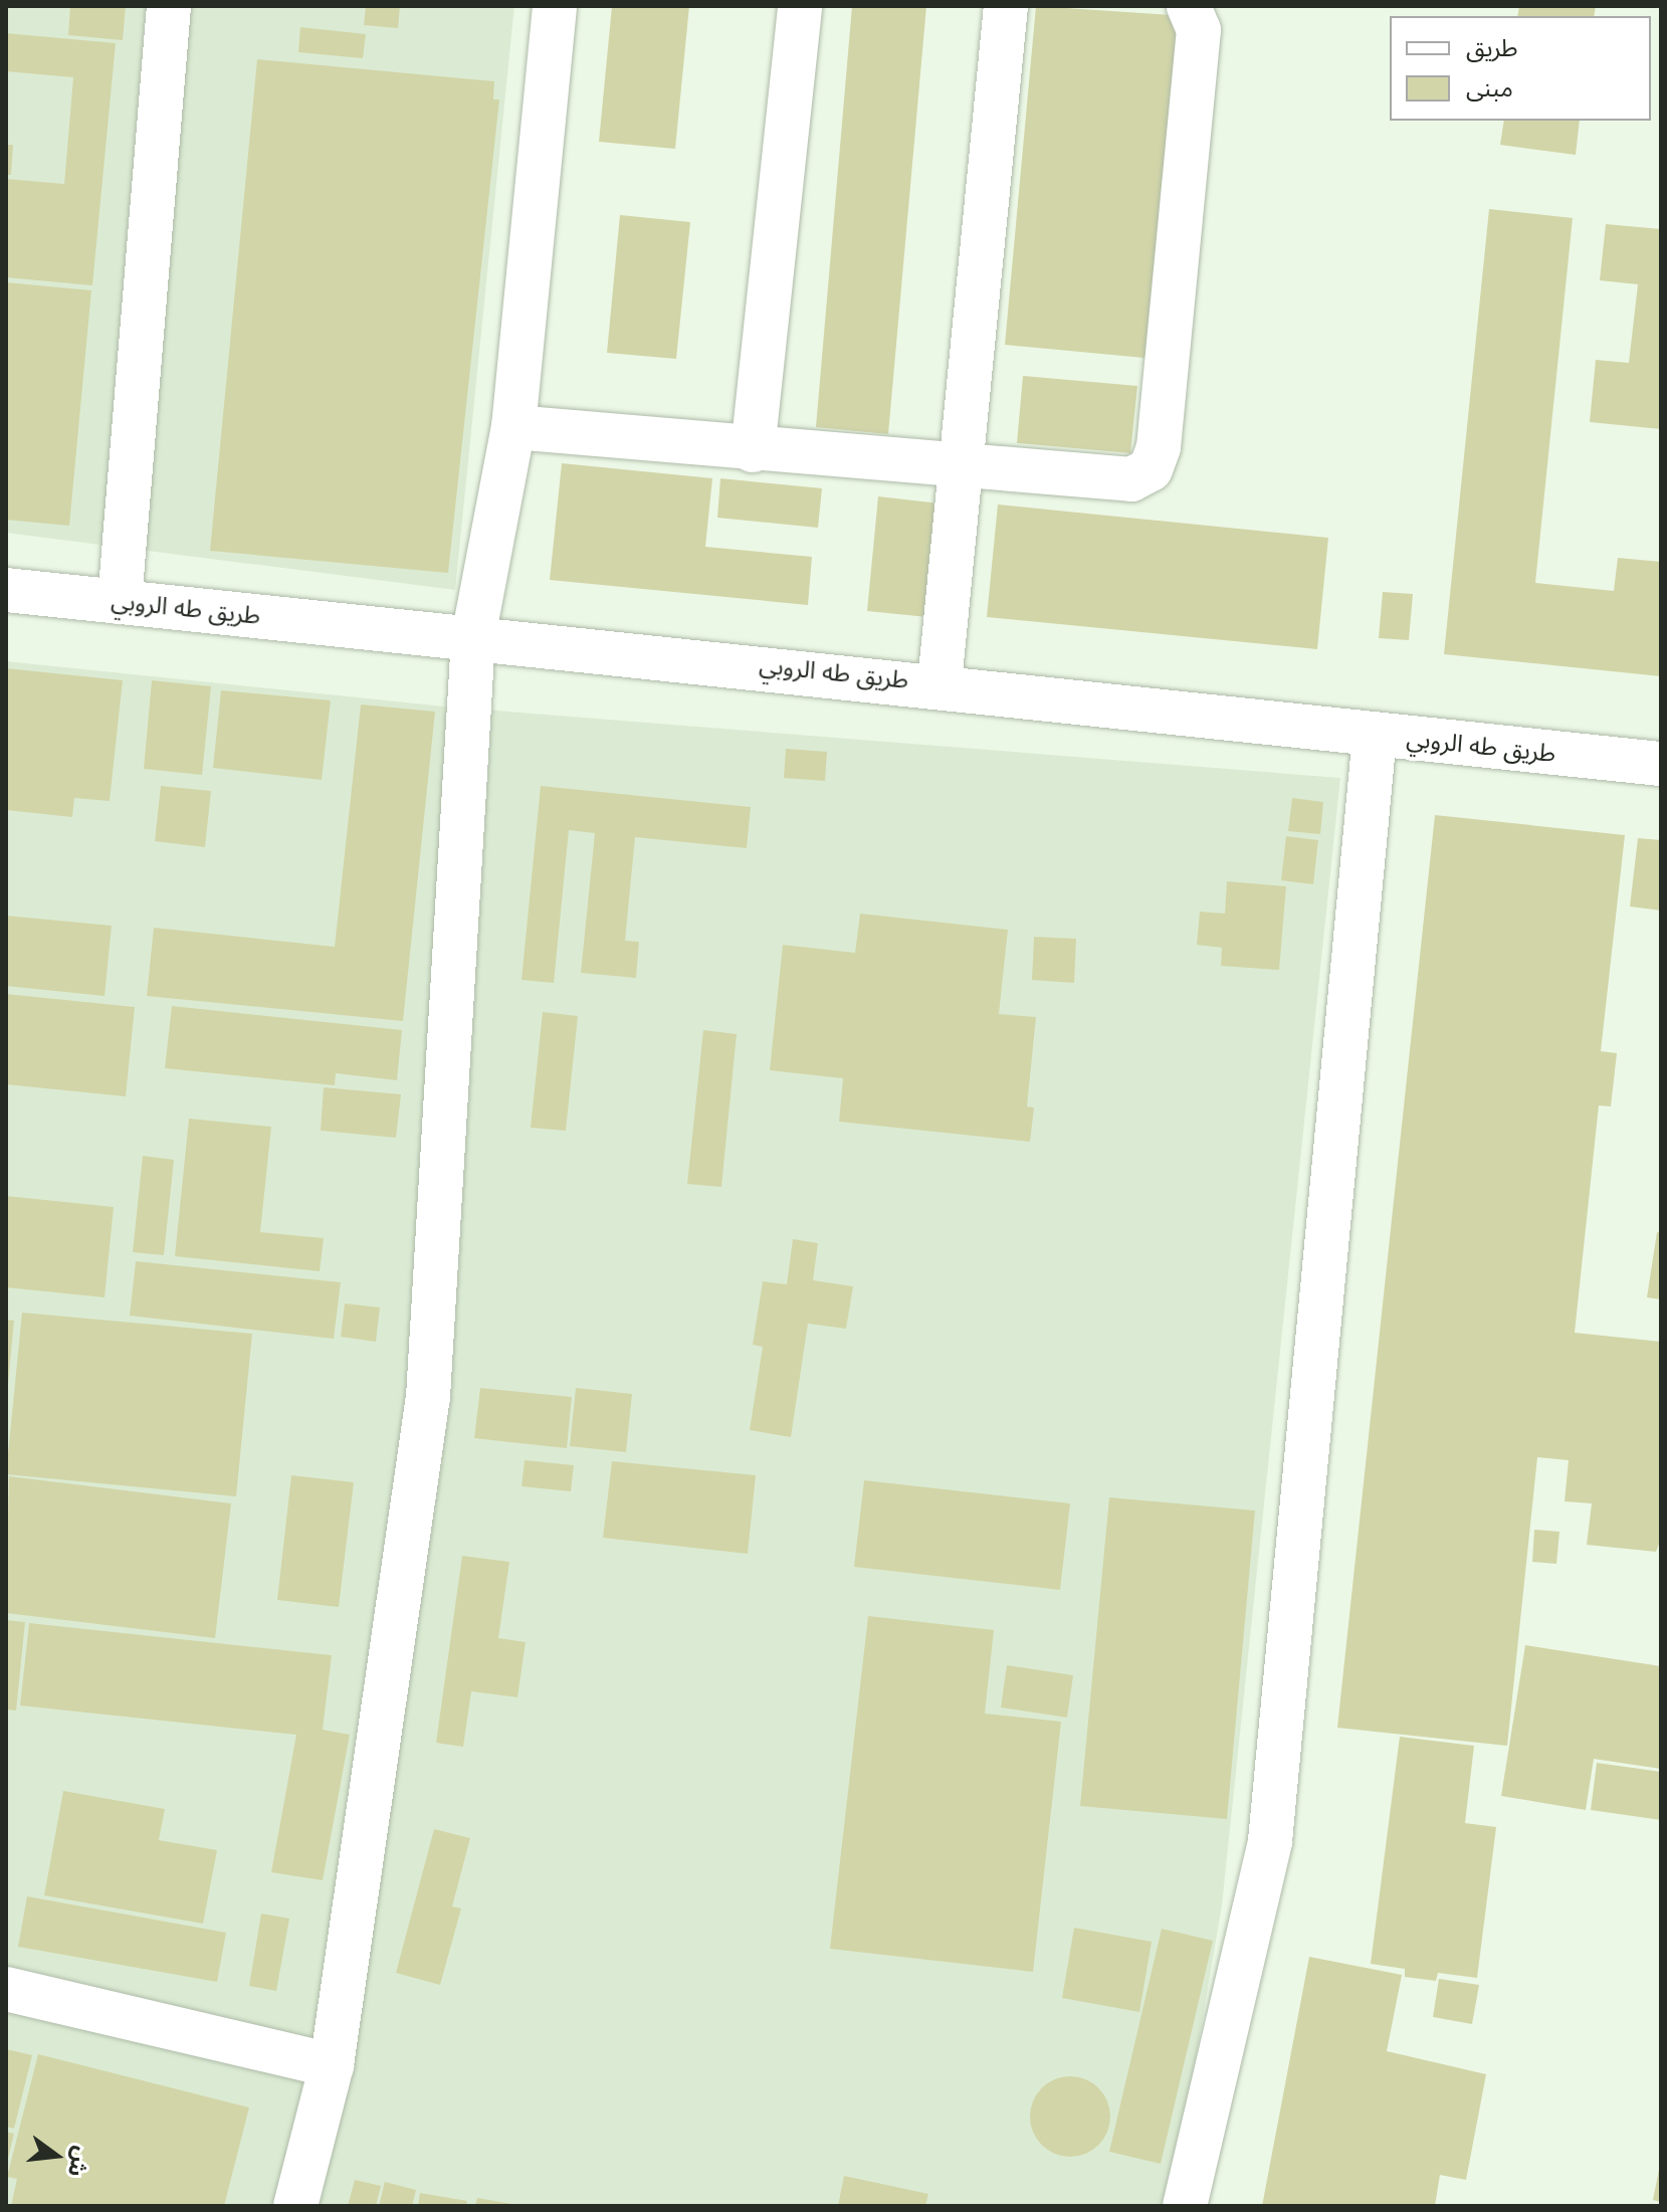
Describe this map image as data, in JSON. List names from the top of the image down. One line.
{"streets":{"street":["طريق طه الروبي"]},"legend":["طريق","مبنى"],"north":"right"}
